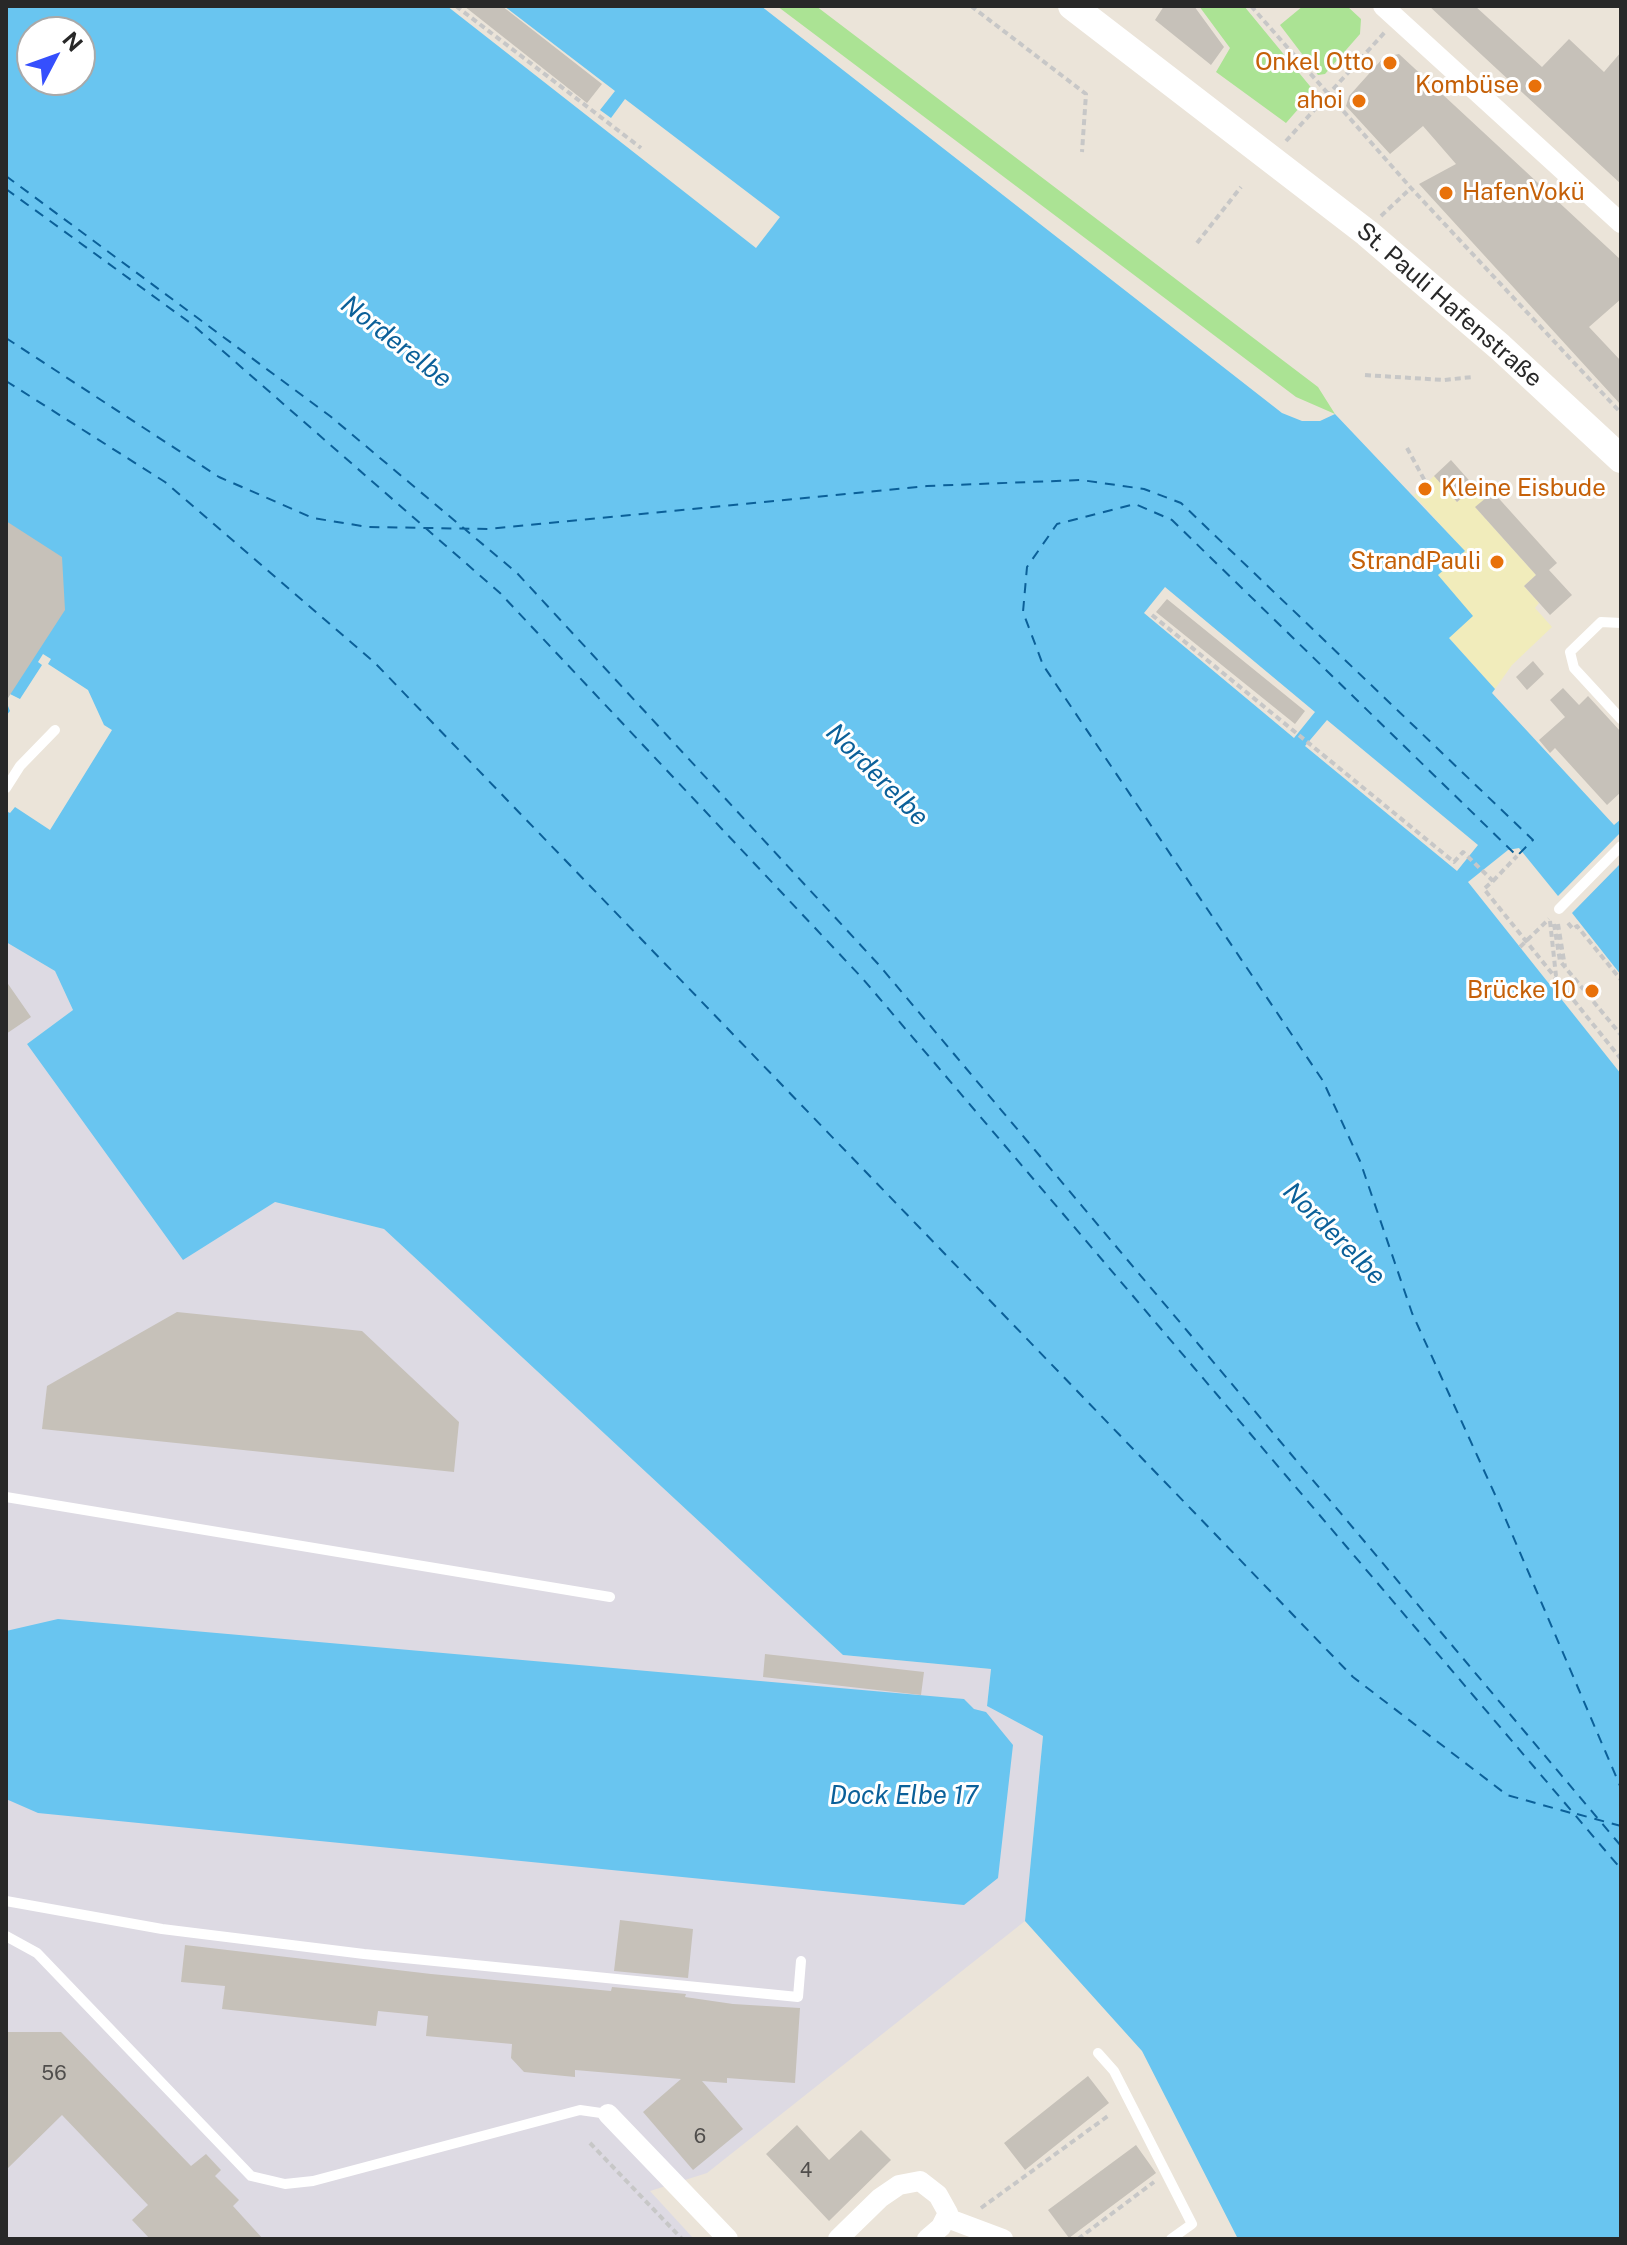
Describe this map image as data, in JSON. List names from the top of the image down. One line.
{"streets":{"main road":["St. Pauli Hafenstraße"]},"water":["Norderelbe","Dock Elbe 17"],"places":["Onkel Otto","Kombüse","ahoi","HafenVokü","Kleine Eisbude","StrandPauli","Brücke 10"],"house_numbers":["56","6","4"],"north":"top right"}
